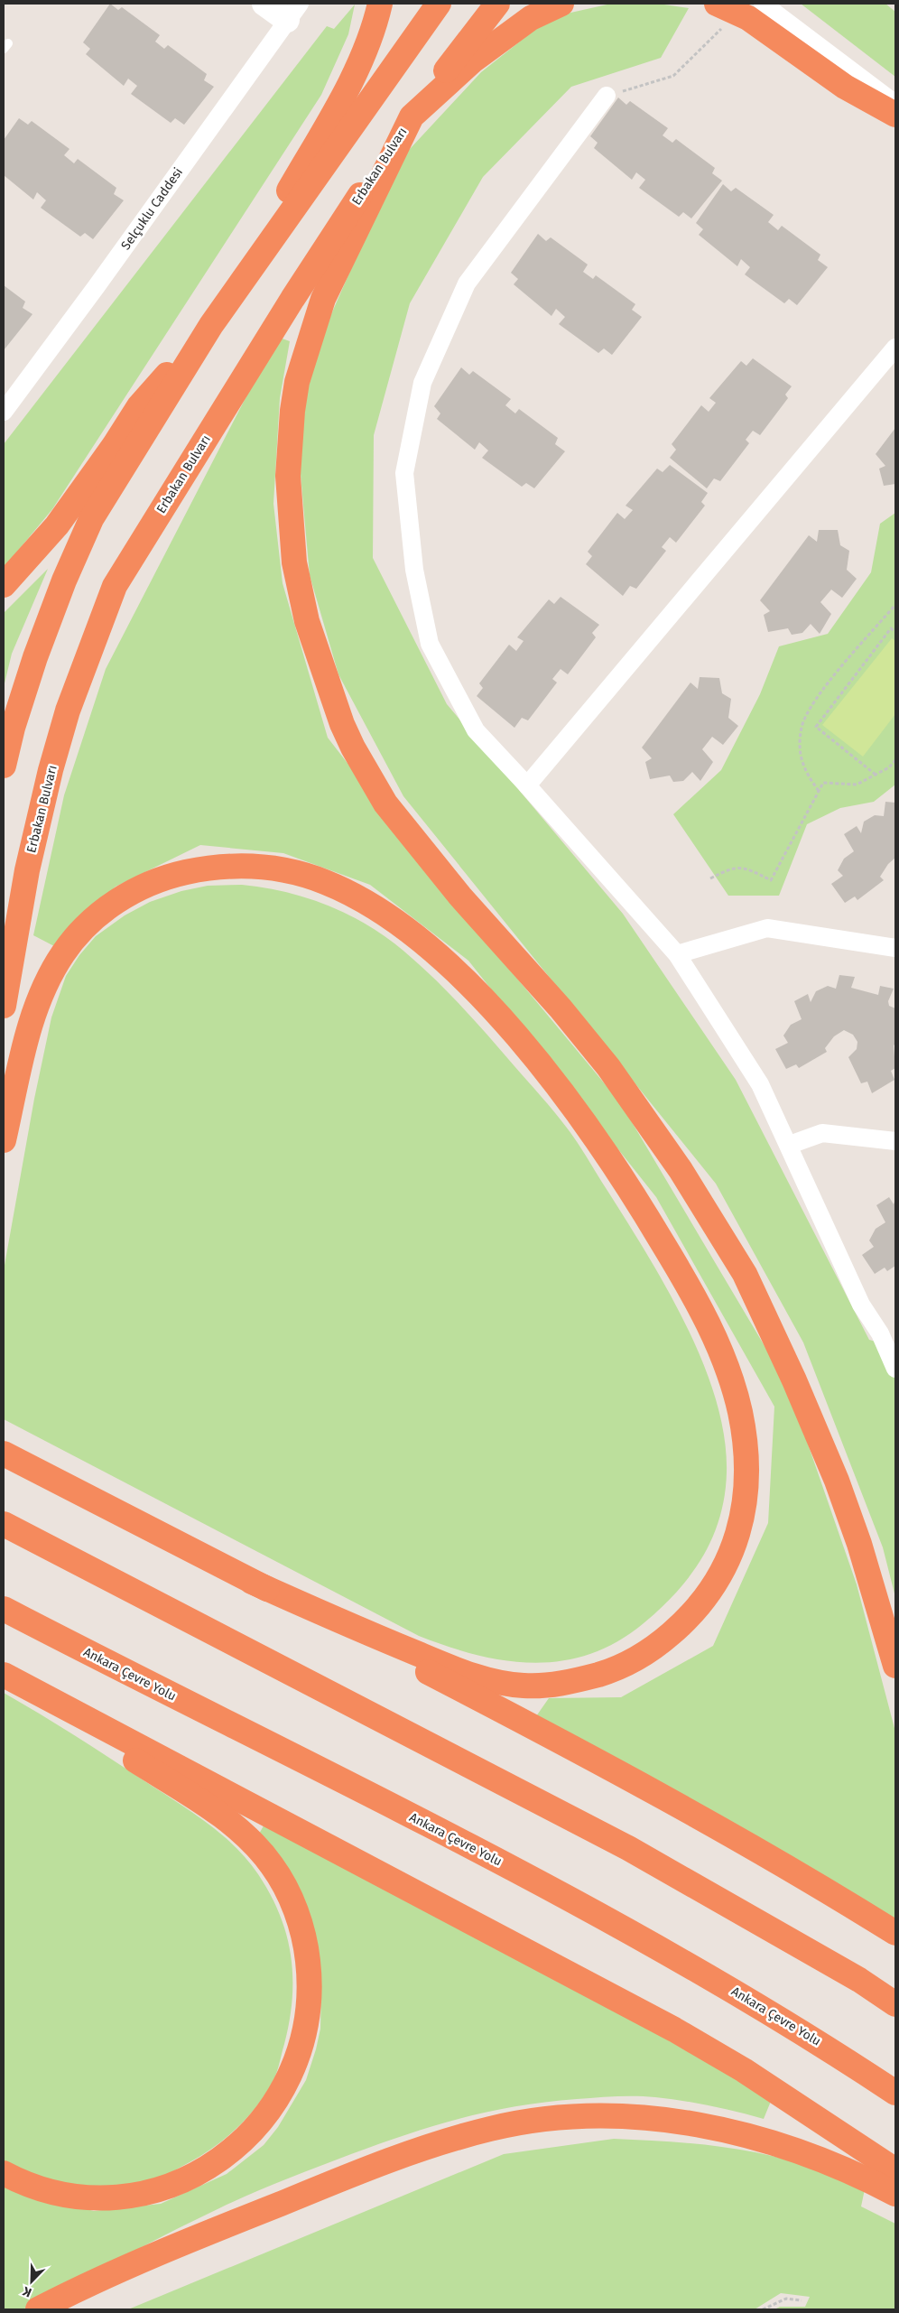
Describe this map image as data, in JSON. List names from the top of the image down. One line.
{"streets":{"highway":["Erbakan Bulvarı","Ankara Çevre Yolu"],"street":["Selçuklu Caddesi"]},"north":"bottom left"}
